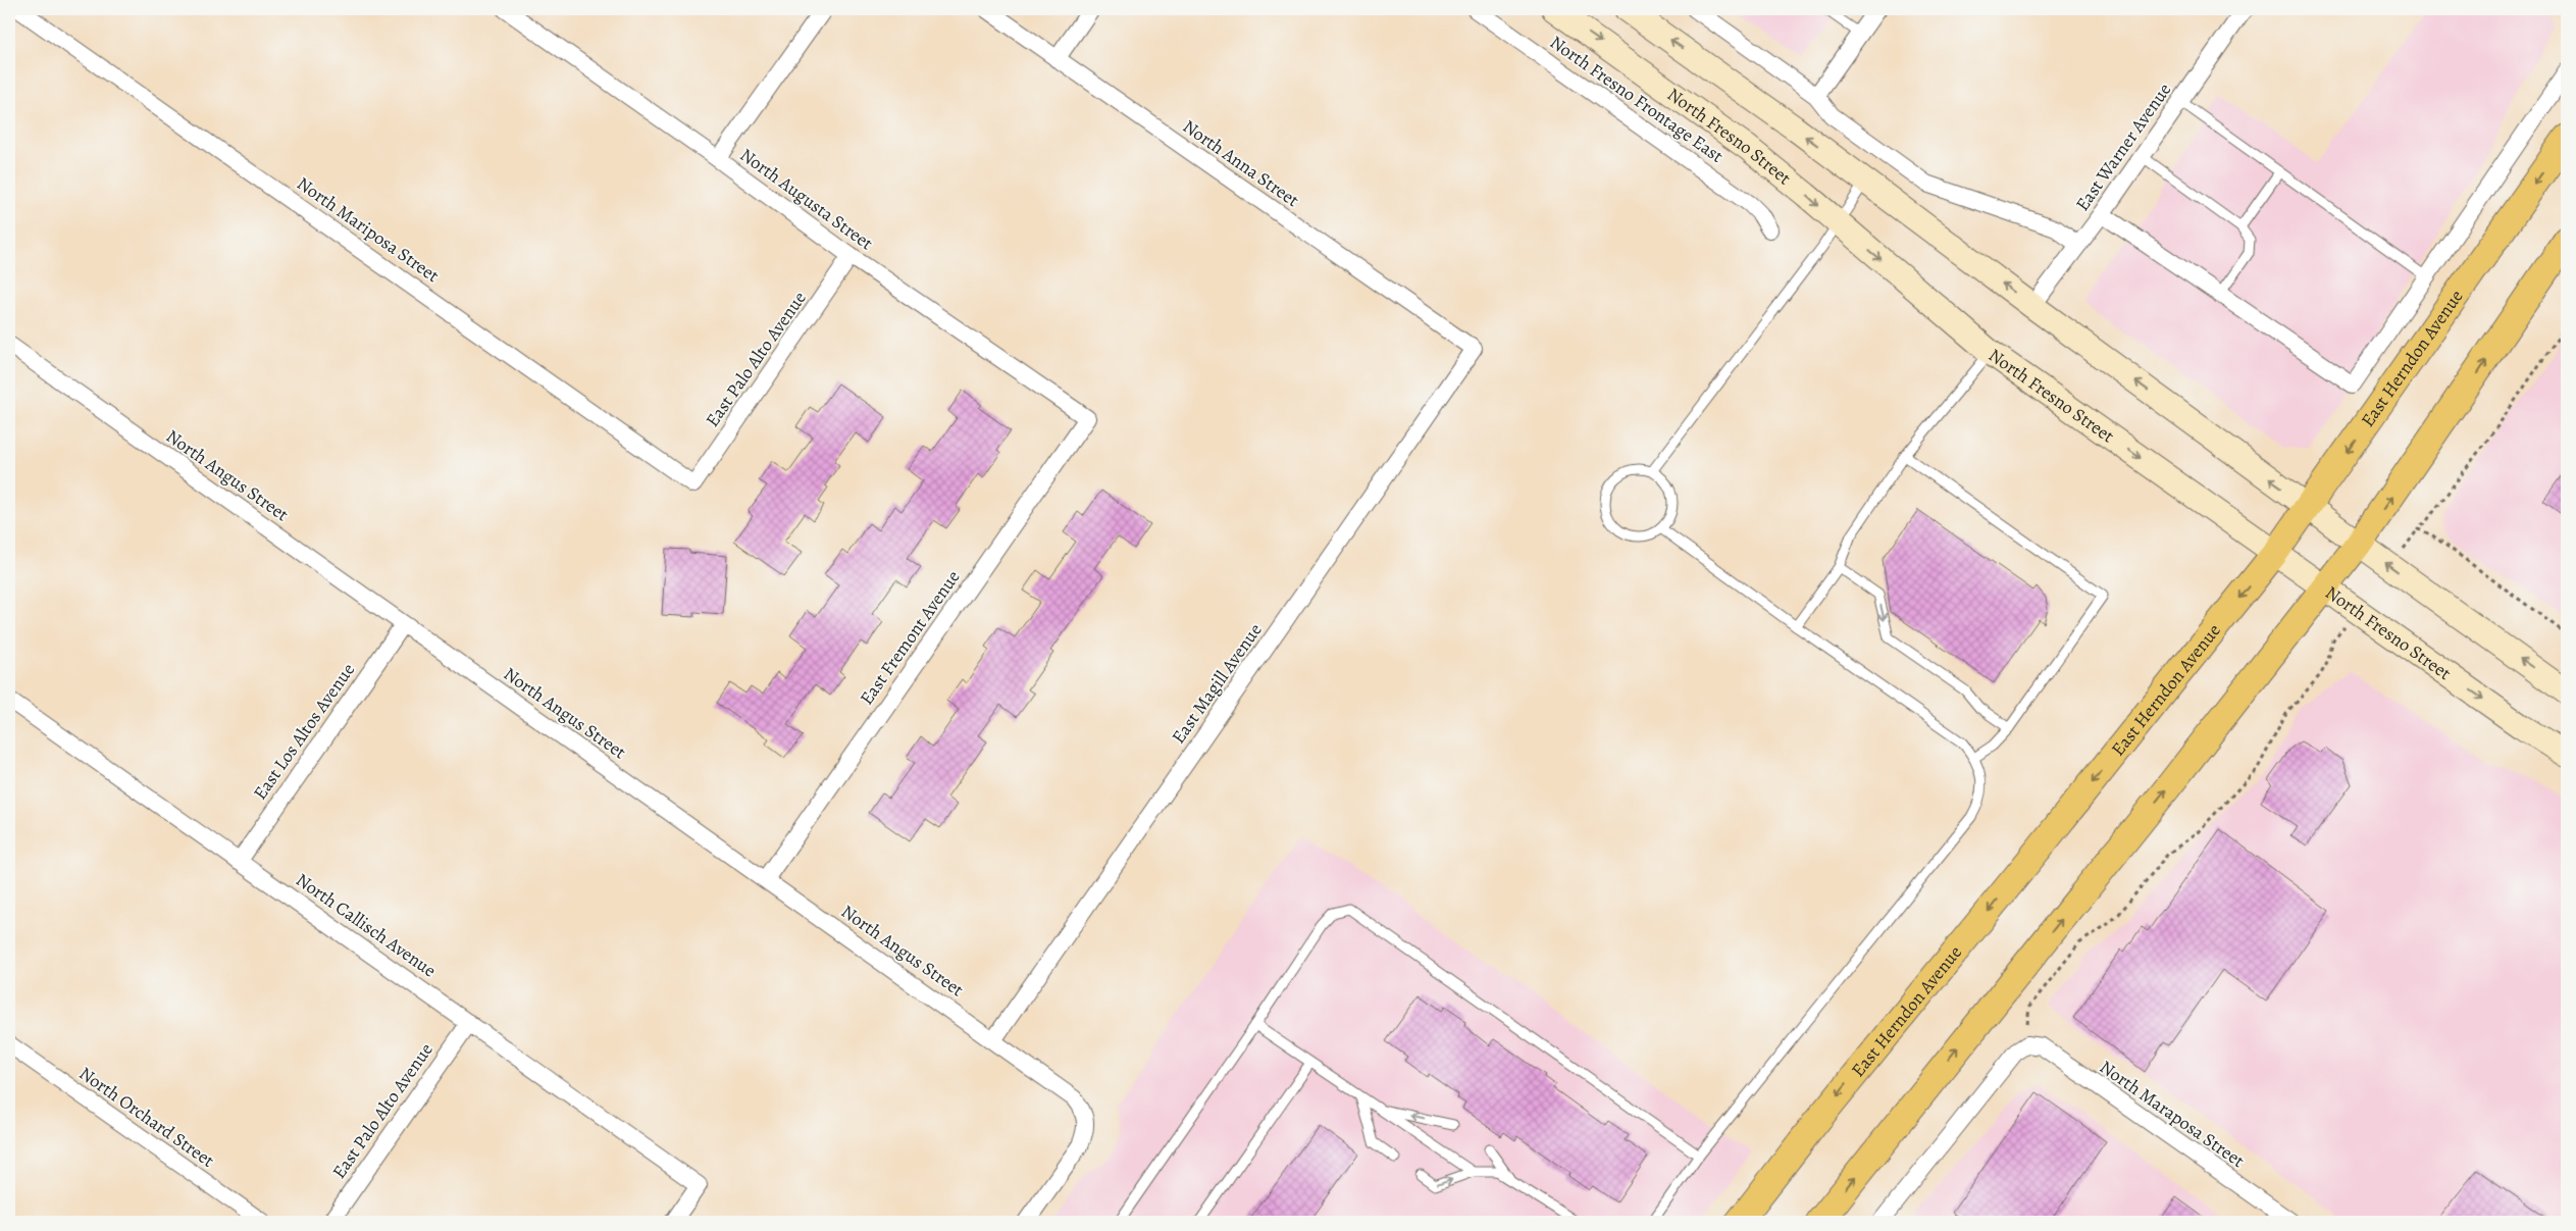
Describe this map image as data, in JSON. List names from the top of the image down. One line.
{"streets":{"main road":["North Fresno Street","East Herndon Avenue"],"street":["North Fresno Frontage East","East Warner Avenue","North Anna Street","North Augusta Street","North Mariposa Street","East Palo Alto Avenue","North Angus Street","East Fremont Avenue","East Magill Avenue","East Los Altos Avenue","North Callisch Avenue","North Maraposa Street","North Orchard Street"]},"crossings":[["North Fresno Street","East Herndon Avenue"],["North Anna Street","East Magill Avenue"],["North Augusta Street","East Palo Alto Avenue"],["North Augusta Street","East Fremont Avenue"],["North Mariposa Street","East Palo Alto Avenue"],["East Palo Alto Avenue","North Callisch Avenue"],["North Angus Street","East Fremont Avenue"],["North Angus Street","East Magill Avenue"],["North Angus Street","East Los Altos Avenue"],["East Los Altos Avenue","North Callisch Avenue"]]}
